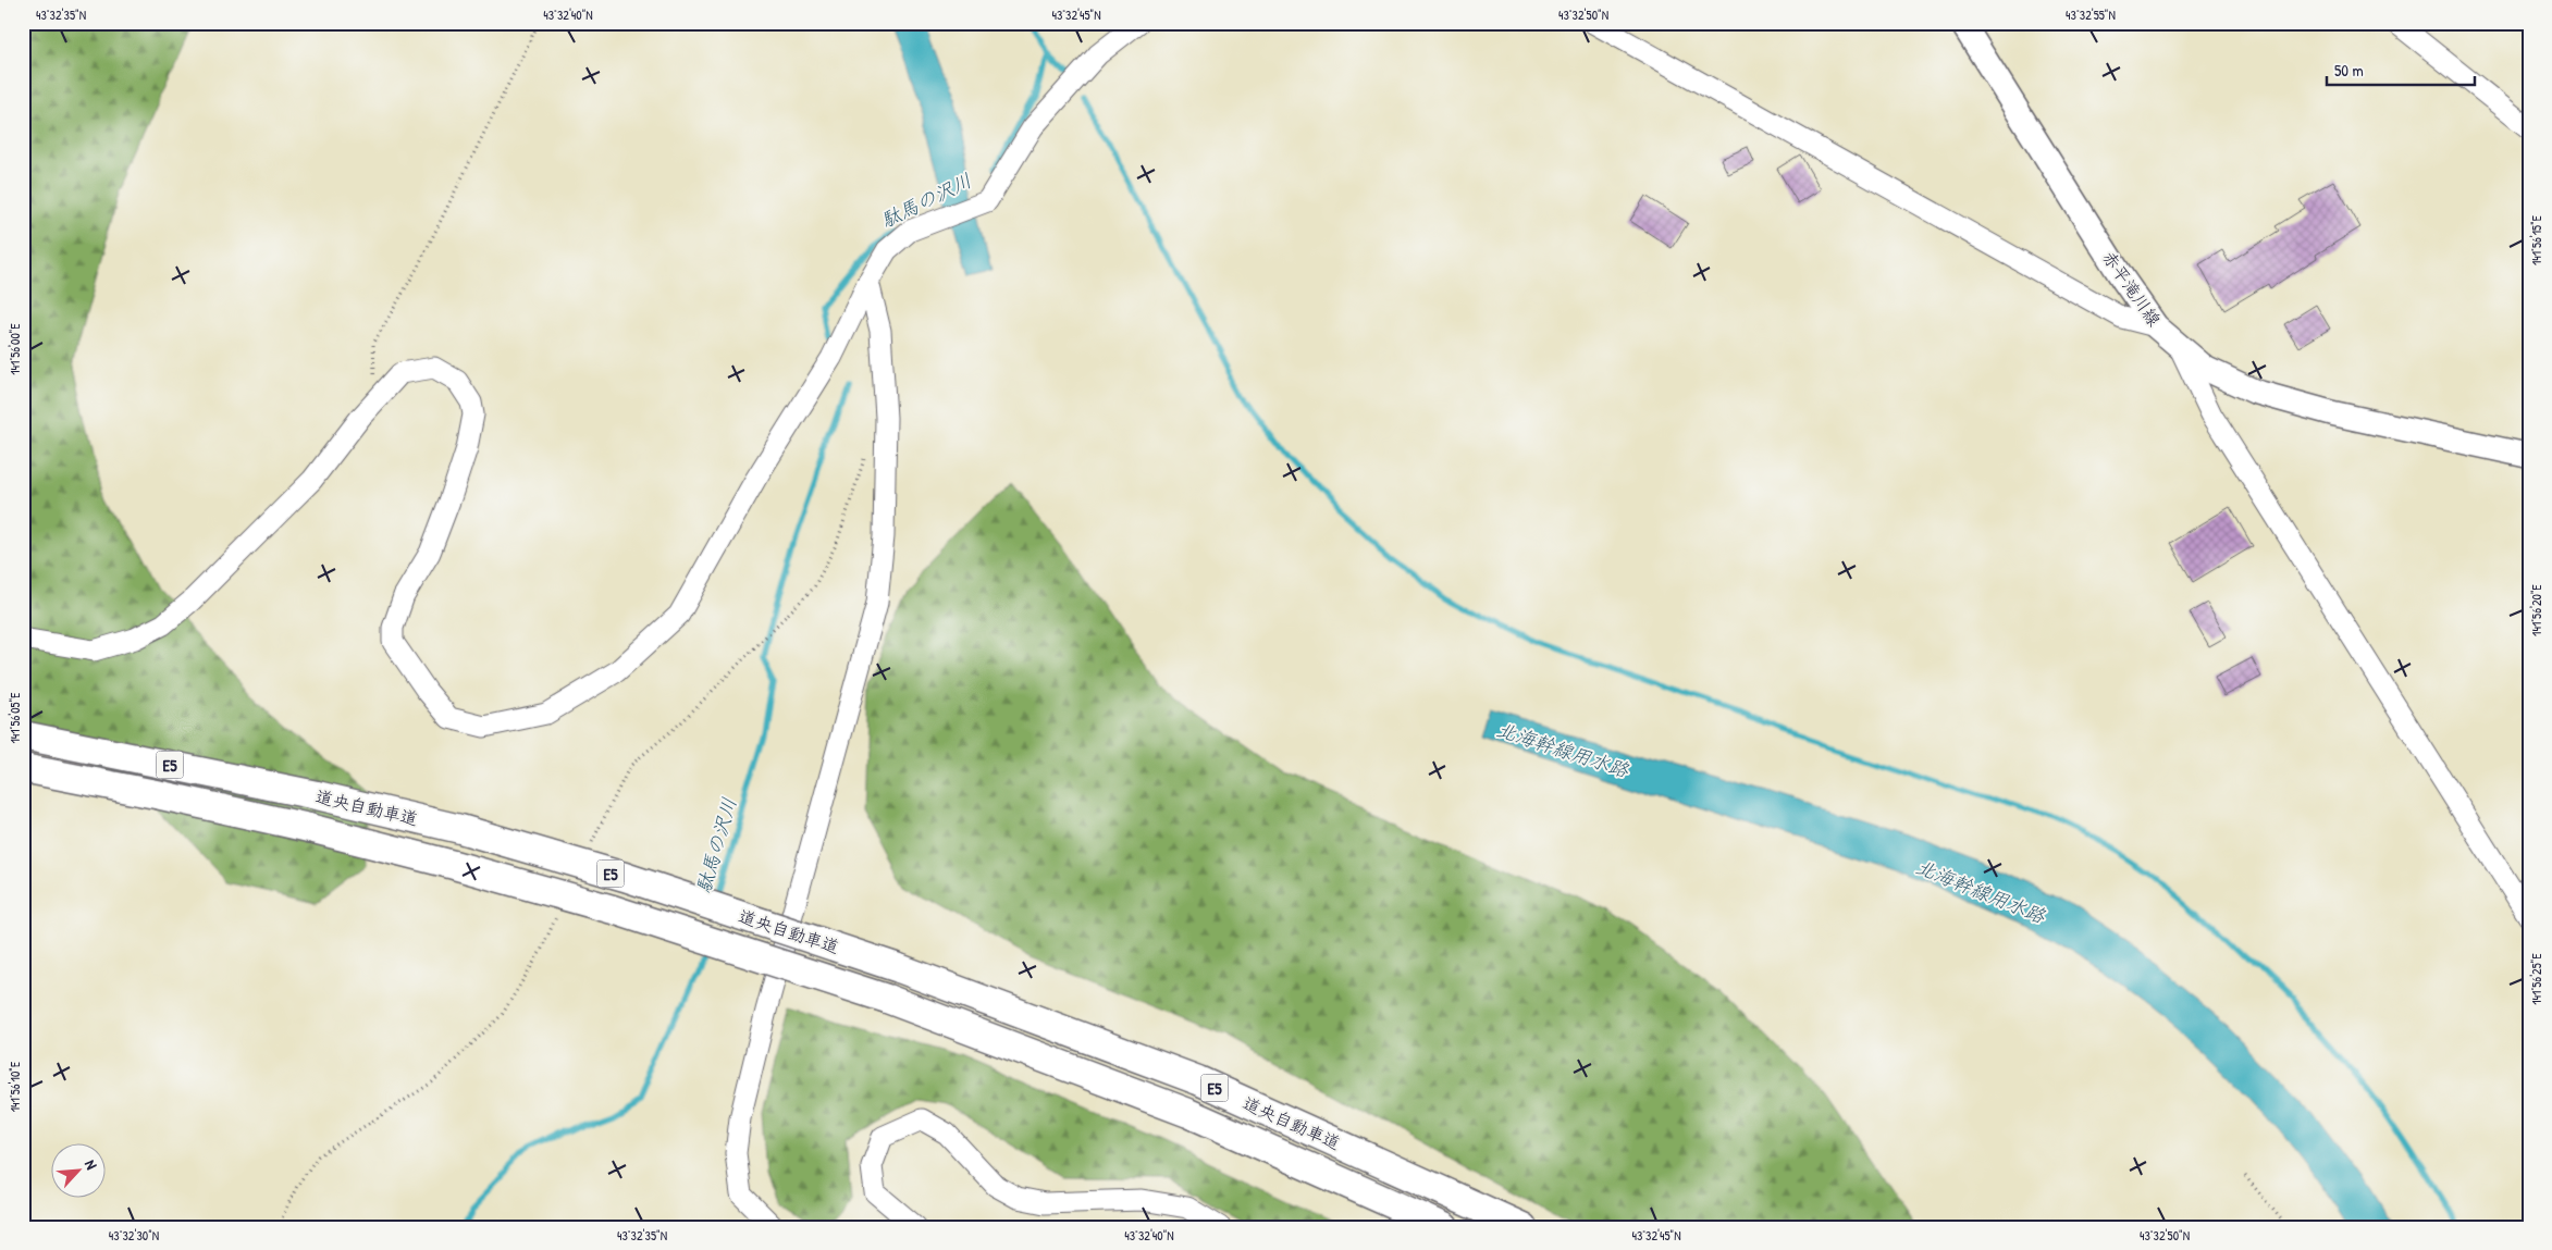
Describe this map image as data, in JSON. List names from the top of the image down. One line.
{"streets":{"highway":["E5","道央自動車道"],"main road":["赤平滝川線"]},"water":["駄馬の沢川","北海幹線用水路"],"scale_bar":"50 m","north":"top right","coordinates":["43°32'35\"N","43°32'40\"N","43°32'45\"N","43°32'50\"N","43°32'55\"N","141°56'15\"E","141°56'00\"E","141°56'20\"E","141°56'05\"E","141°56'25\"E","141°56'10\"E","43°32'30\"N"]}
